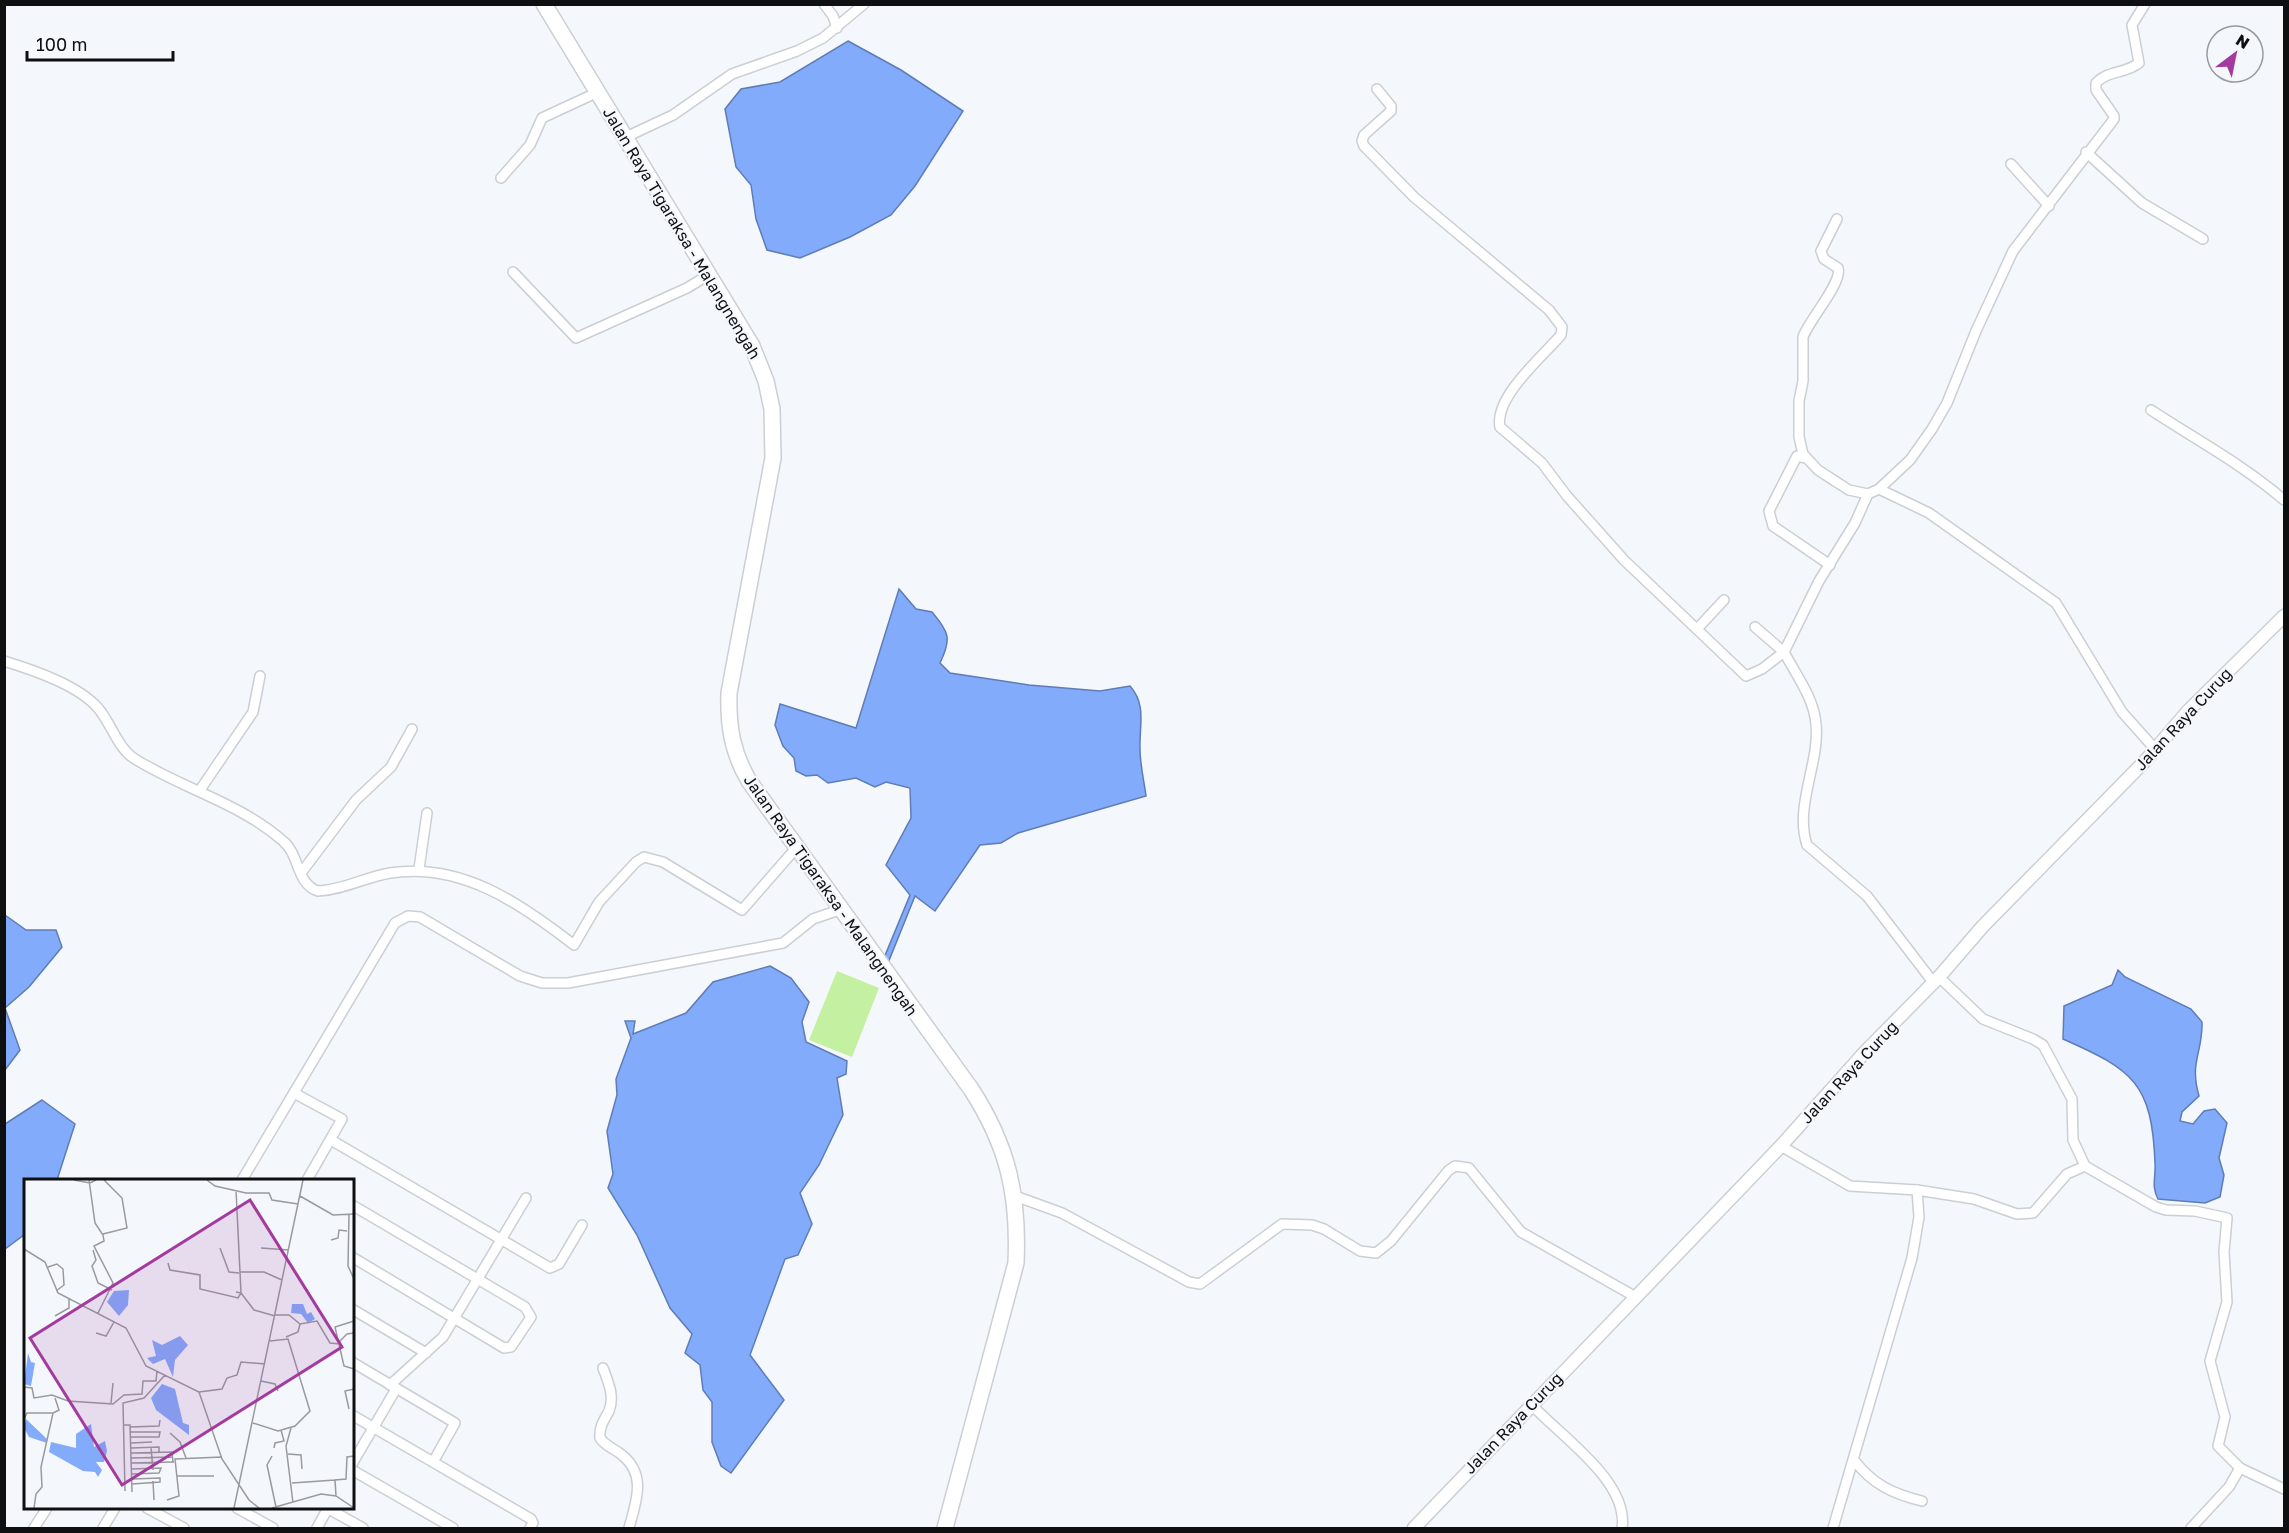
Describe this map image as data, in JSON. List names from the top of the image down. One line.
{"streets":{"main road":["Jalan Raya Tigaraksa - Malangnengah"],"street":["Jalan Raya Curug"]},"scale_bar":"100 m","north":"top right"}
